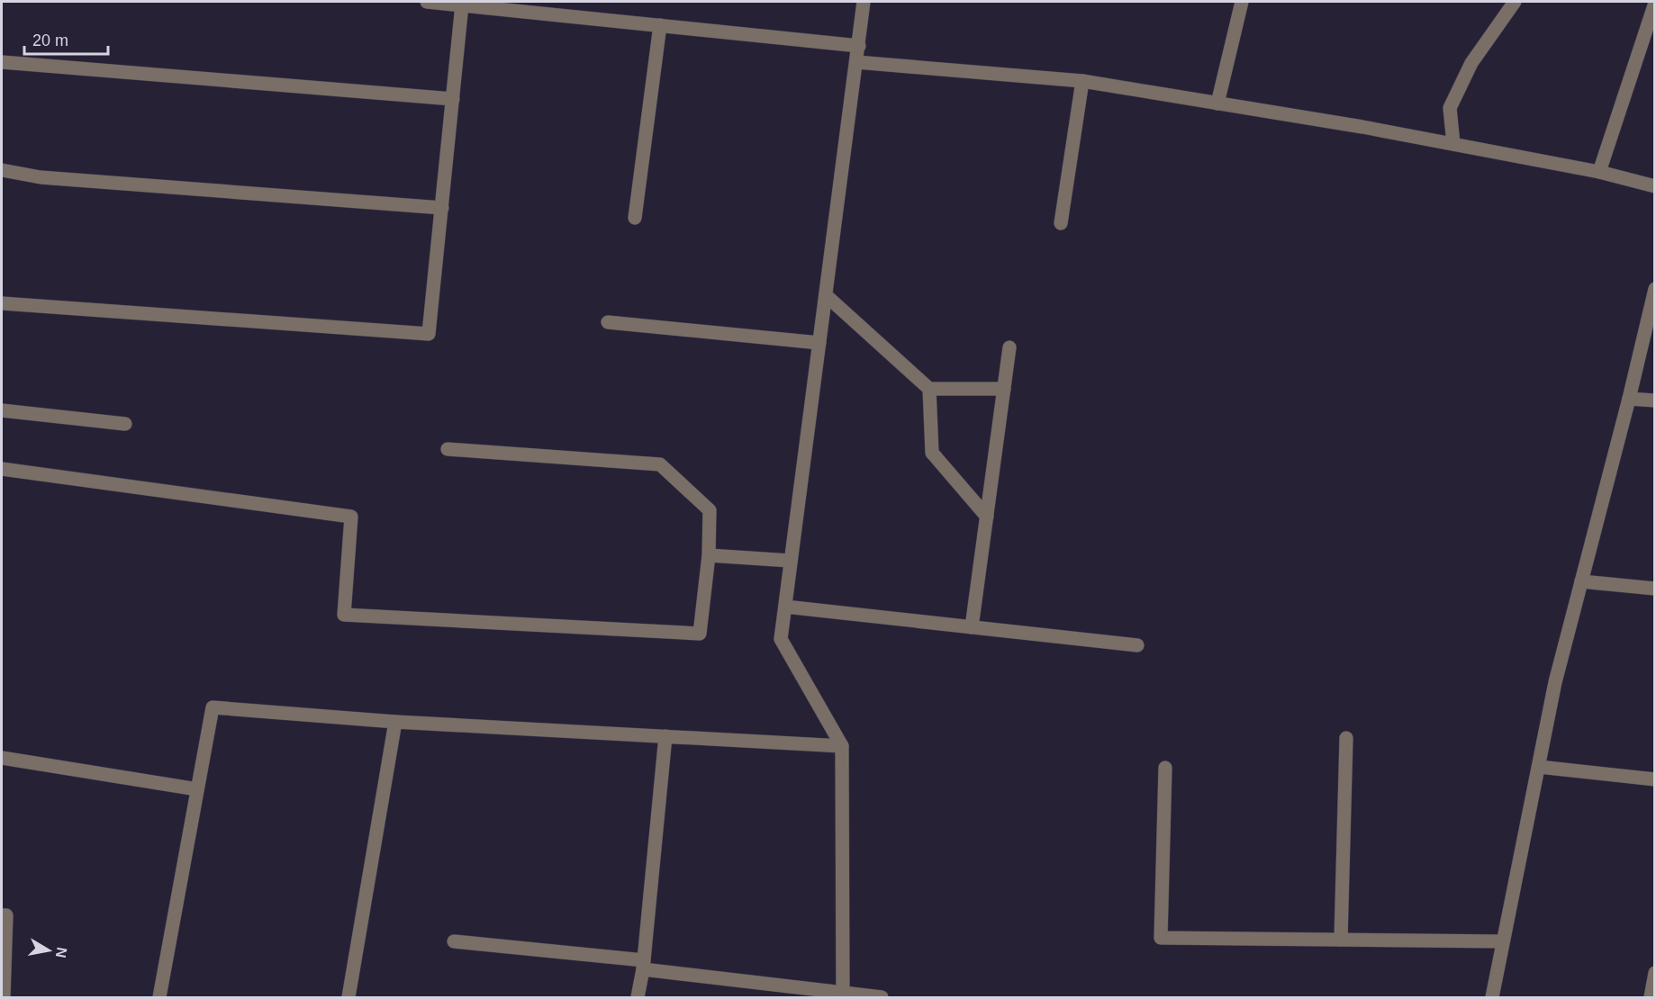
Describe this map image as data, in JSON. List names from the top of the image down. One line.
{"scale_bar":"20 m","north":"right"}
